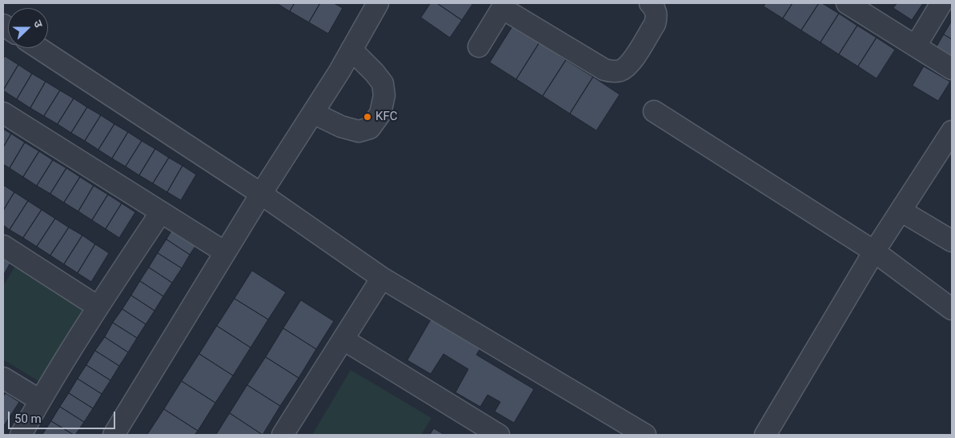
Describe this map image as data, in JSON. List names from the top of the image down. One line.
{"places":["KFC"],"scale_bar":"50 m","north":"right"}
